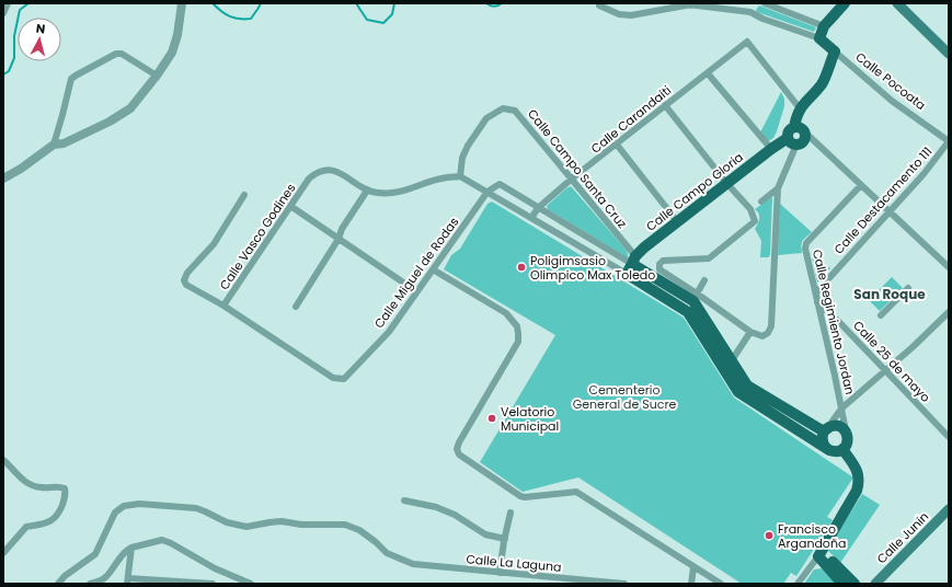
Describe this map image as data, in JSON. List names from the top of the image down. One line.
{"streets":{"main road":["Calle Pocoata","Calle Campo Gloria","Calle Junín"],"street":["Calle Carandaiti","Calle Campo Santa Cruz","Calle Destacamento 111","Calle Vasco Godines","Calle Miguel de Rodas","Calle Regimiento Jordan","Calle 25 de mayo","Calle La Laguna"]},"crossings":[["Calle Pocoata","Calle Destacamento 111"],["Calle Carandaiti","Calle Campo Santa Cruz"],["Calle Campo Santa Cruz","Calle Campo Gloria"],["Calle Destacamento 111","Calle Regimiento Jordan"],["Calle Vasco Godines","Calle Miguel de Rodas"],["Calle Regimiento Jordan","Calle 25 de mayo"]],"districts":["San Roque"],"parks":["Cementerio General de Sucre"],"places":["Poligimsasio Olimpico Max Toledo","Velatorio Municipal","Francisco Argandoña"],"north":"top"}
